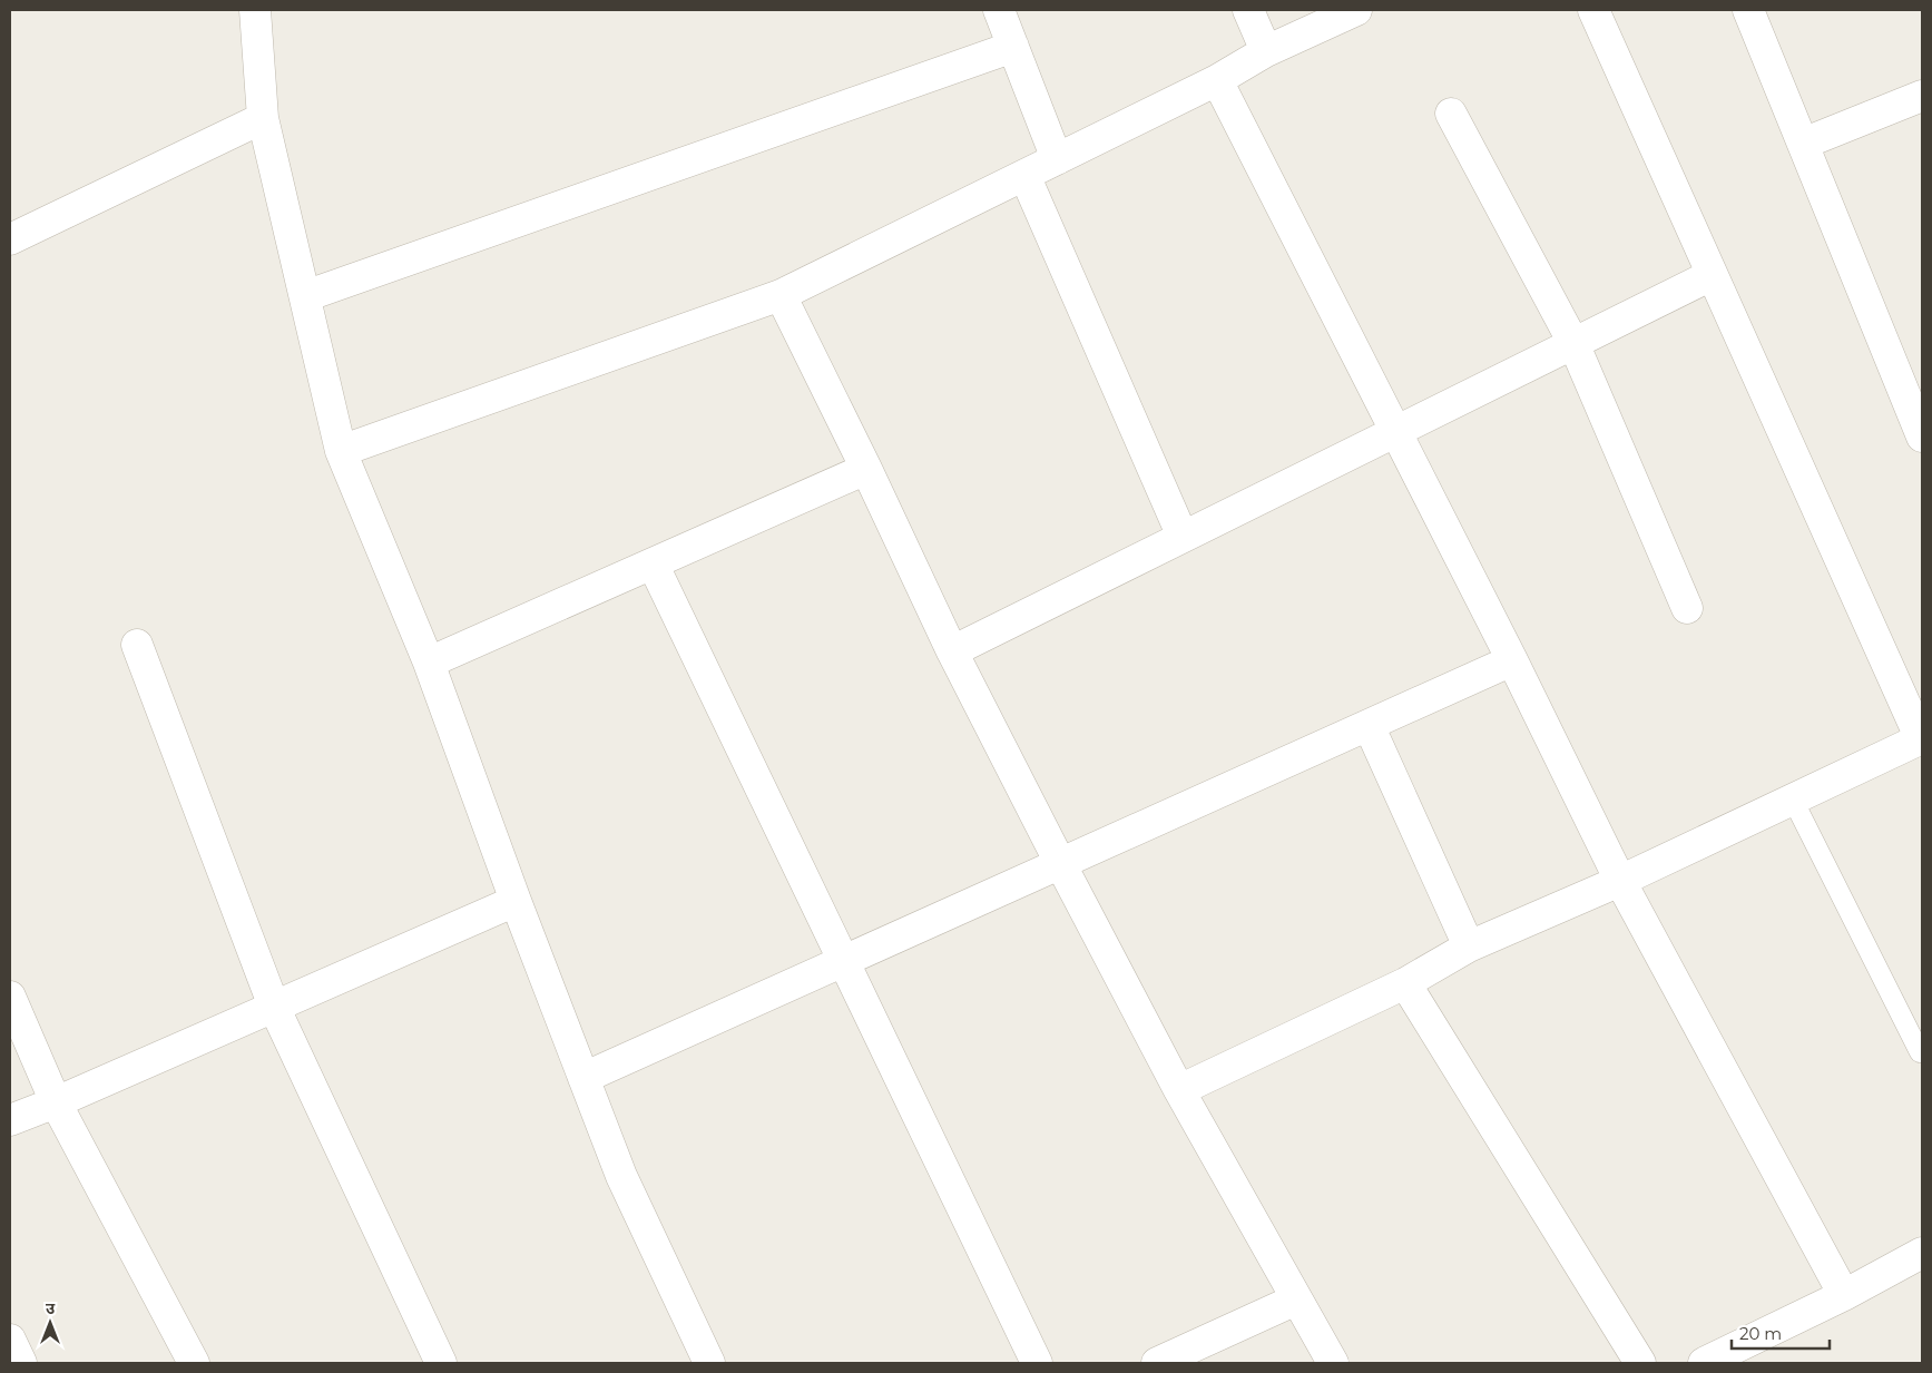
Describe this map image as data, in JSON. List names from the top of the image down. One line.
{"scale_bar":"20 m","north":"top"}
